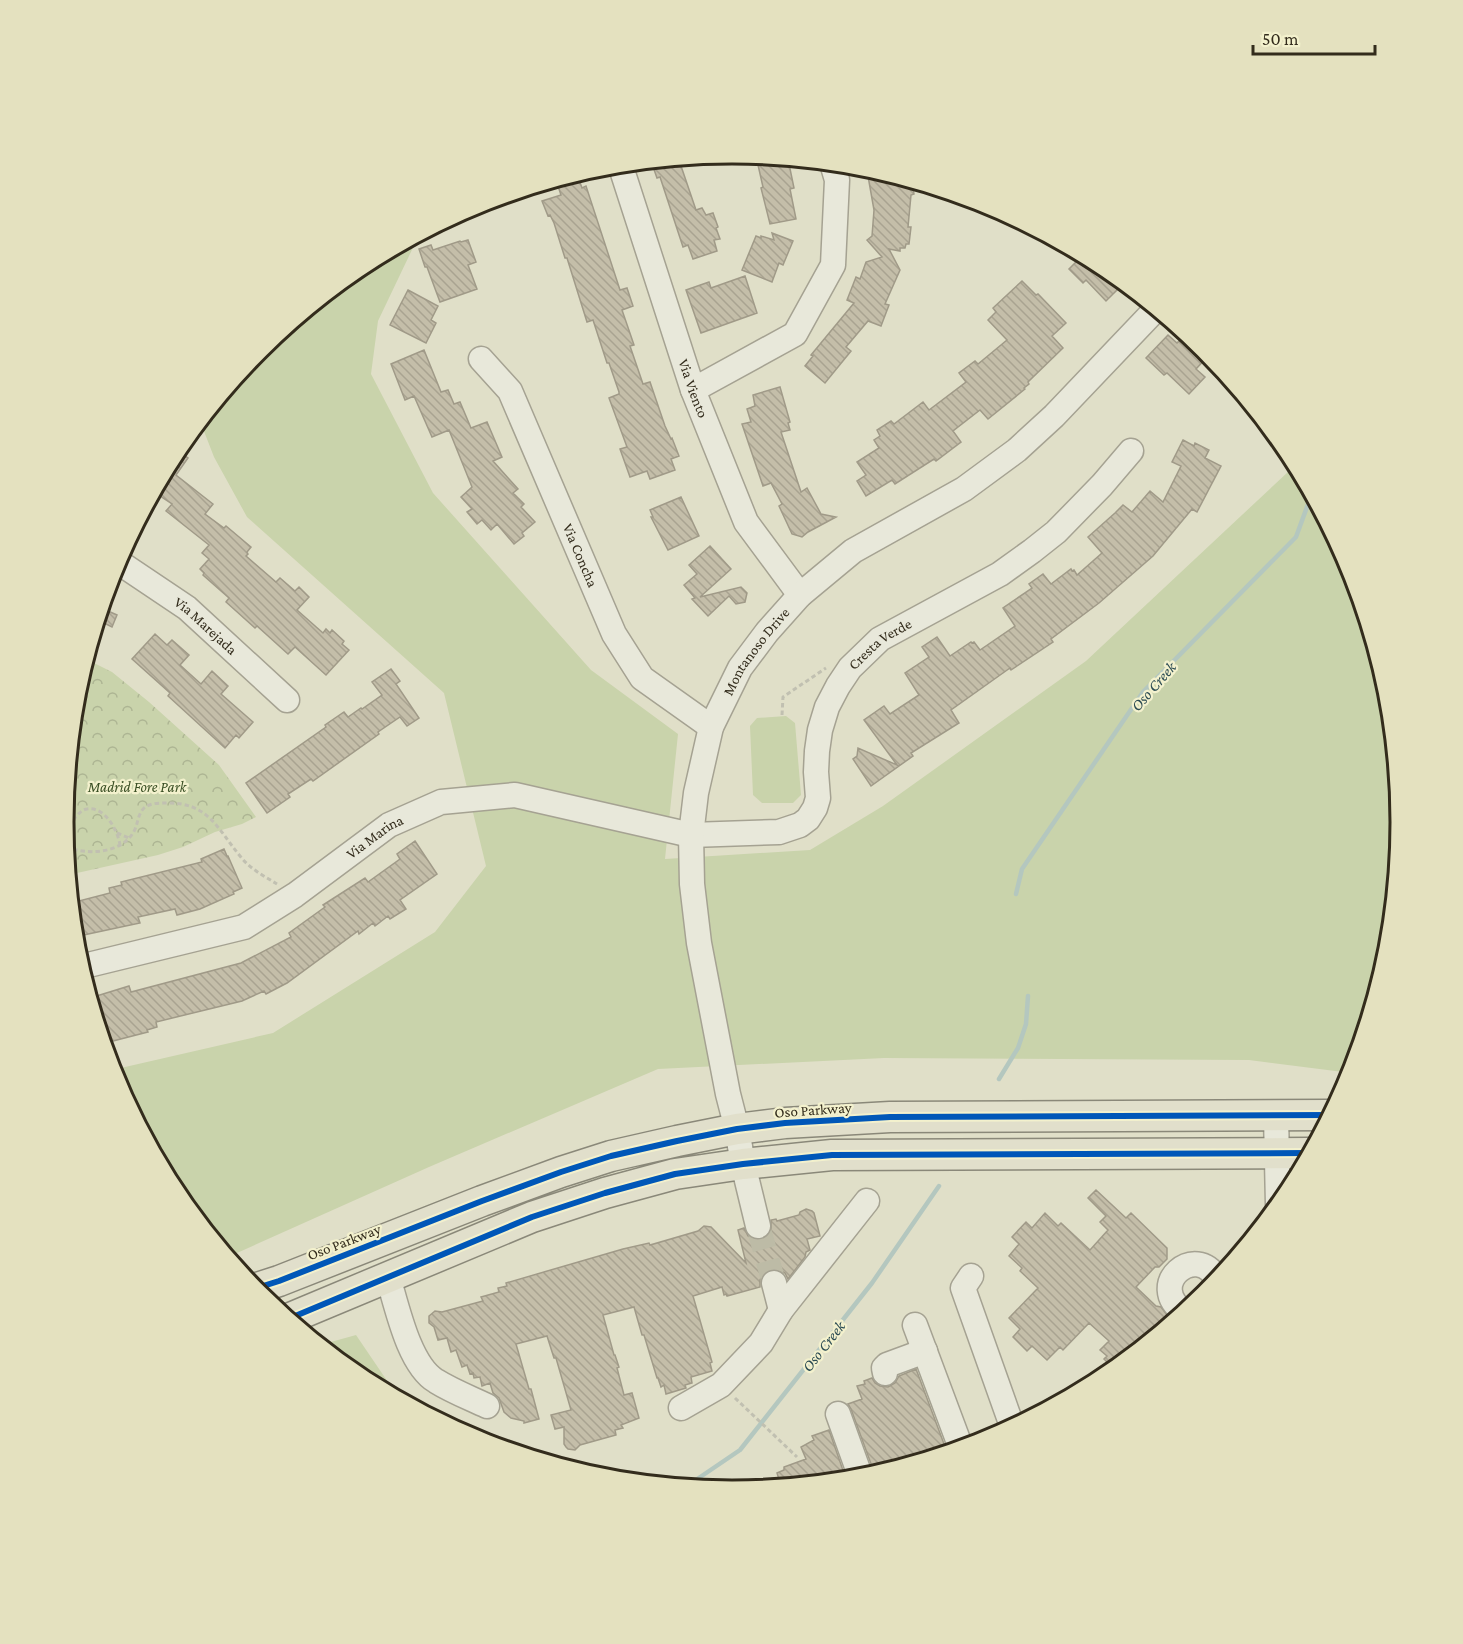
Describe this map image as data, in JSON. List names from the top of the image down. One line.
{"streets":{"main road":["Oso Parkway"],"street":["Via Viento","Via Concha","Via Marejada","Cresta Verde","Montanoso Drive","Via Marina"]},"crossings":[["Via Viento","Montanoso Drive"],["Via Concha","Montanoso Drive"],["Cresta Verde","Montanoso Drive"],["Cresta Verde","Via Marina"],["Montanoso Drive","Via Marina"],["Montanoso Drive","Oso Parkway"]],"water":["Oso Creek"],"parks":["Madrid Fore Park"],"scale_bar":"50 m"}
